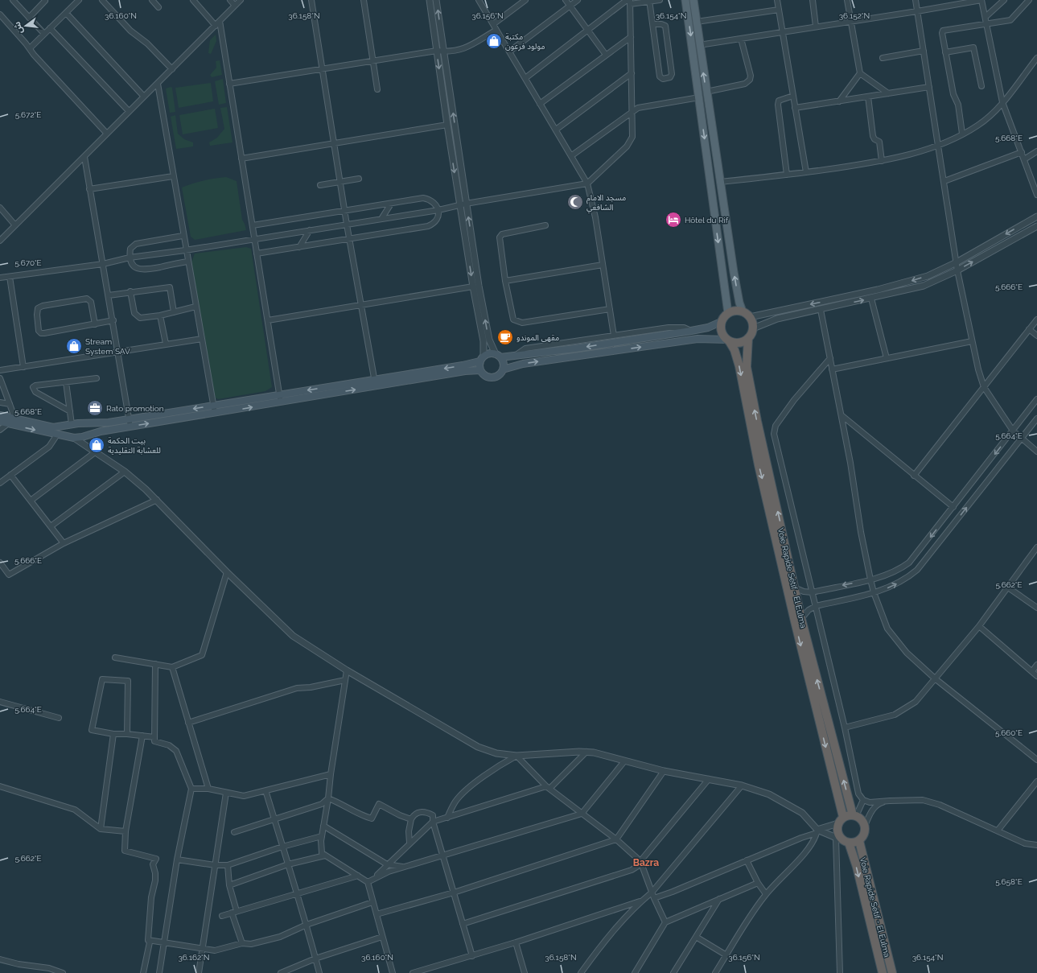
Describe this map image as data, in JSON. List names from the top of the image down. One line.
{"streets":{"highway":["Voie Rapide Sétif - El Eulma"]},"districts":["Bazra"],"places":{"shop":["مكتبة مولود فرعون","Stream System SAV","بيت الحكمة للعشابة التقليدية"],"mosque":["مسجد الامام الشافعي"],"hotel":["Hôtel du Rif"],"cafe":["مقهى الموندو"],"office":["Rato promotion"]},"north":"left","coordinates":["36.160°N","36.158°N","36.156°N","36.154°N","36.152°N","5.672°E","5.668°E","5.670°E","5.666°E","5.664°E","5.662°E","5.660°E","5.658°E","36.162°N"]}
